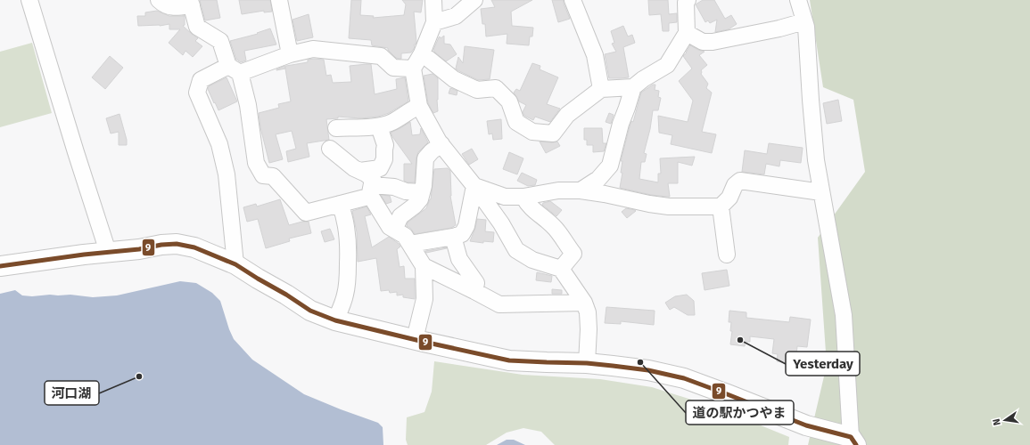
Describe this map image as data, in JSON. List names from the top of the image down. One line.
{"places":["Yesterday","道の駅かつやま","河口湖"],"lines":["transit line 9"],"north":"left"}
